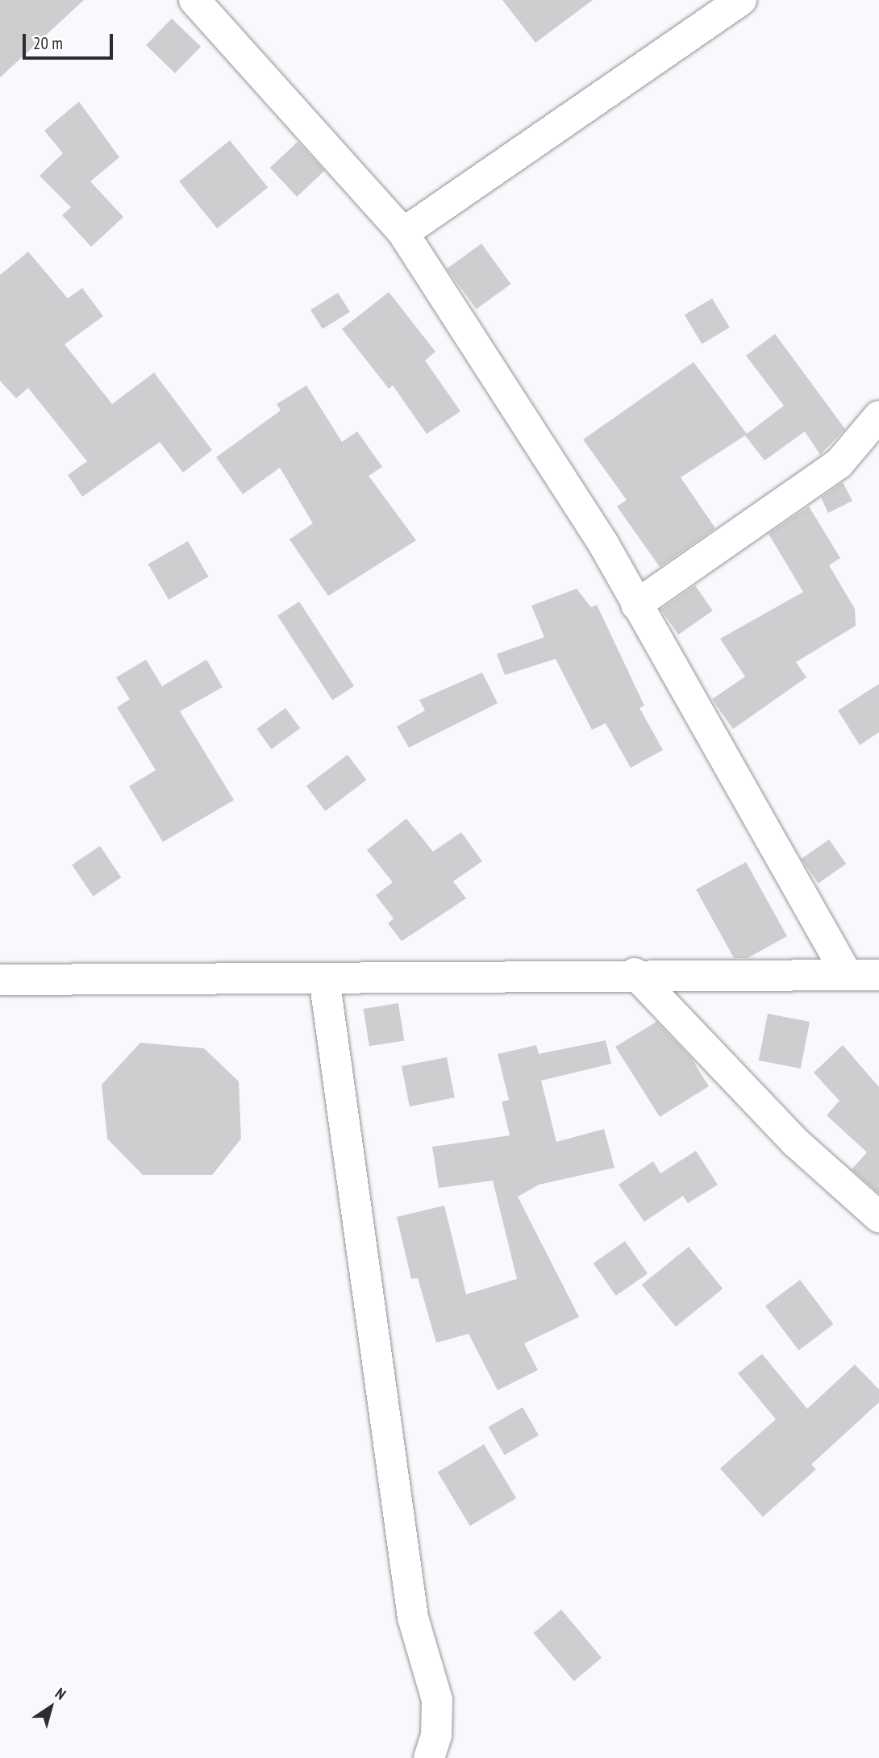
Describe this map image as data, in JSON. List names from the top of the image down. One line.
{"scale_bar":"20 m","north":"top right"}
